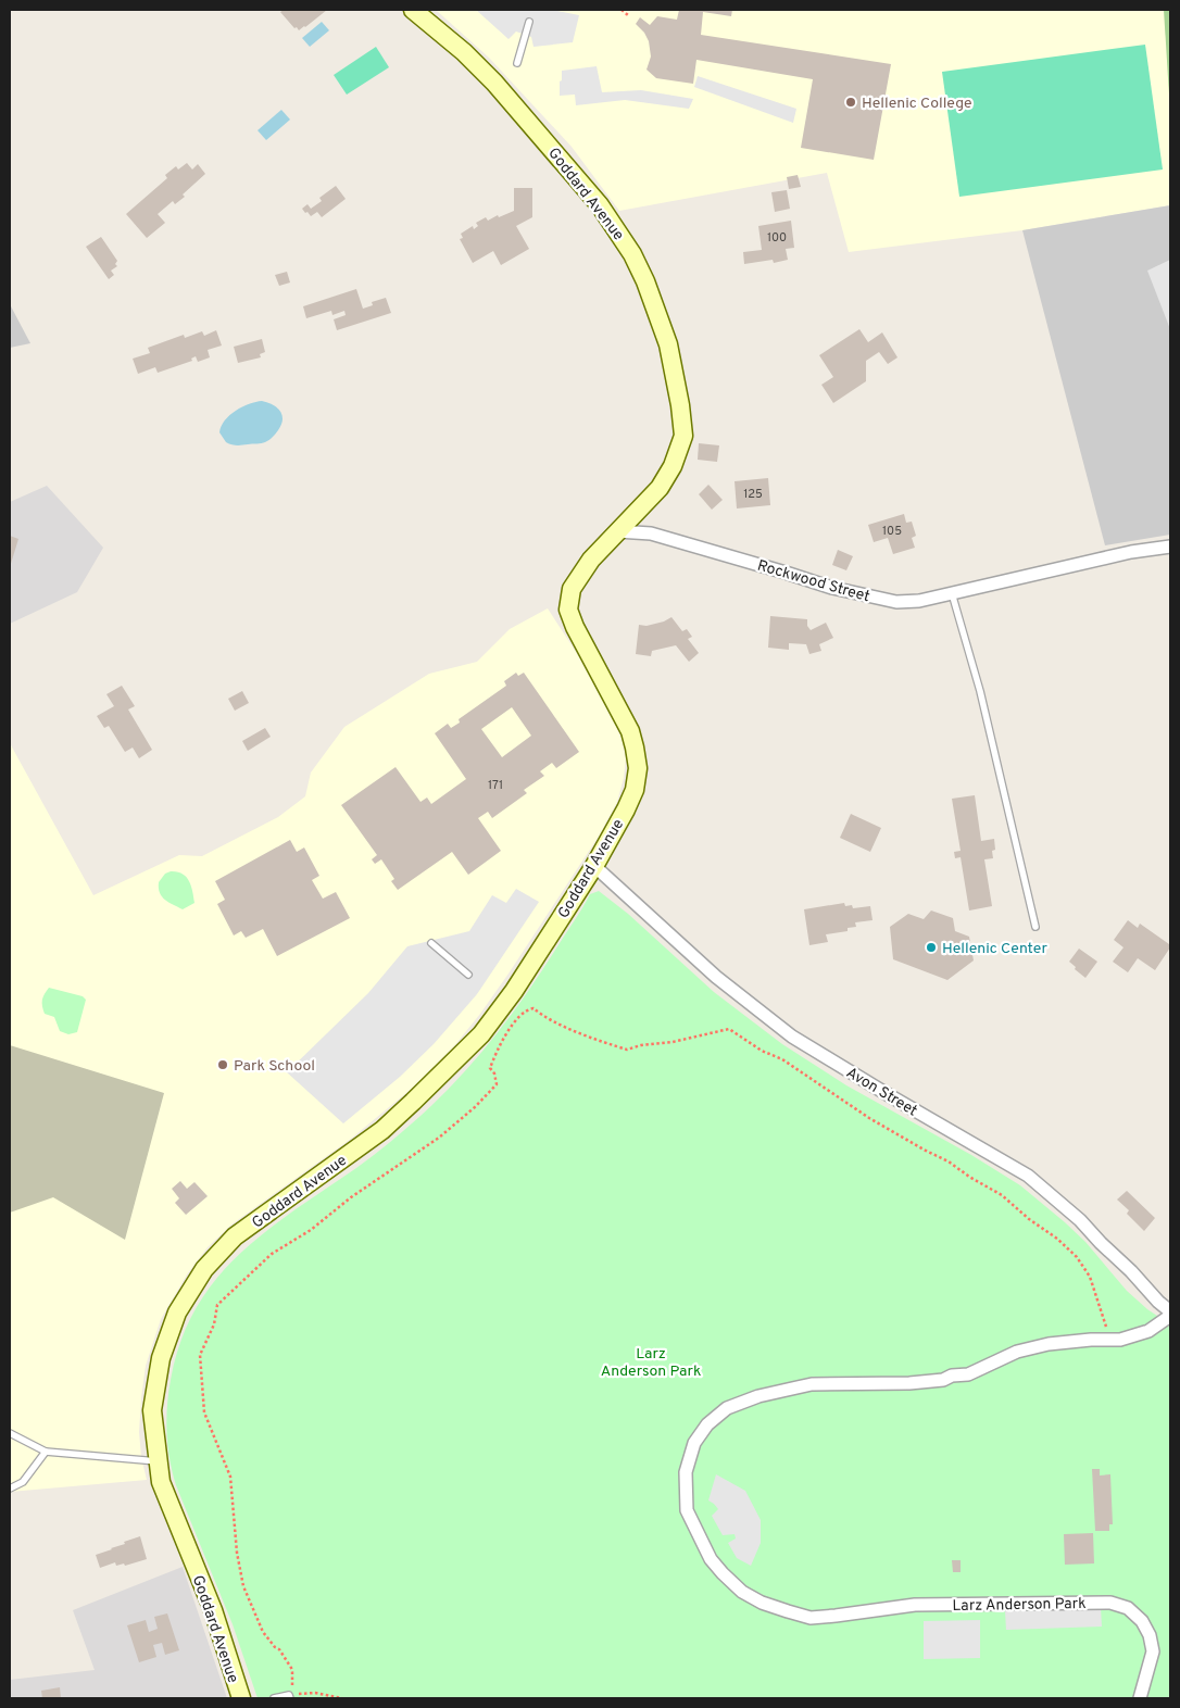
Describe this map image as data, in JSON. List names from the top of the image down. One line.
{"streets":{"main road":["Goddard Avenue"],"street":["Rockwood Street","Avon Street","Larz Anderson Park"]},"crossings":[["Goddard Avenue","Rockwood Street"],["Goddard Avenue","Avon Street"],["Avon Street","Larz Anderson Park"]],"parks":["Larz Anderson Park"],"places":["Hellenic College","Hellenic Center","Park School"],"house_numbers":["100","125","105","171"]}
